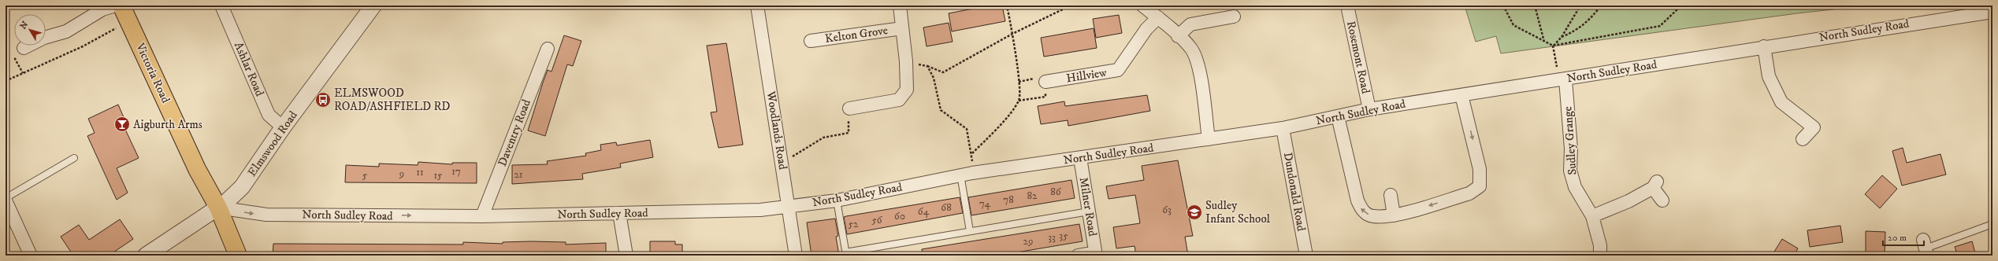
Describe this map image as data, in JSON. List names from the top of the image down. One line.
{"streets":{"main road":["Victoria Road"],"street":["North Sudley Road","Kelton Grove","Rosemont Road","Ashlar Road","Hillview","Woodlands Road","Daventry Road","Sudley Grange","Elmswood Road","Dundonald Road","Milner Road"]},"crossings":[["North Sudley Road","Rosemont Road"],["North Sudley Road","Victoria Road"],["North Sudley Road","Woodlands Road"],["North Sudley Road","Daventry Road"],["North Sudley Road","Sudley Grange"],["North Sudley Road","Elmswood Road"],["North Sudley Road","Dundonald Road"],["North Sudley Road","Milner Road"],["Ashlar Road","Elmswood Road"],["Victoria Road","Elmswood Road"]],"places":{"bus stop":["ELMSWOOD ROAD/ASHFIELD RD"],"bar":["Aigburth Arms"],"school or university":["Sudley Infant School"]},"house_numbers":["17","11","9","21","5","15","86","82","78","74","68","63","64","60","56","52","35","33","29"],"scale_bar":"20 m","north":"top left"}
